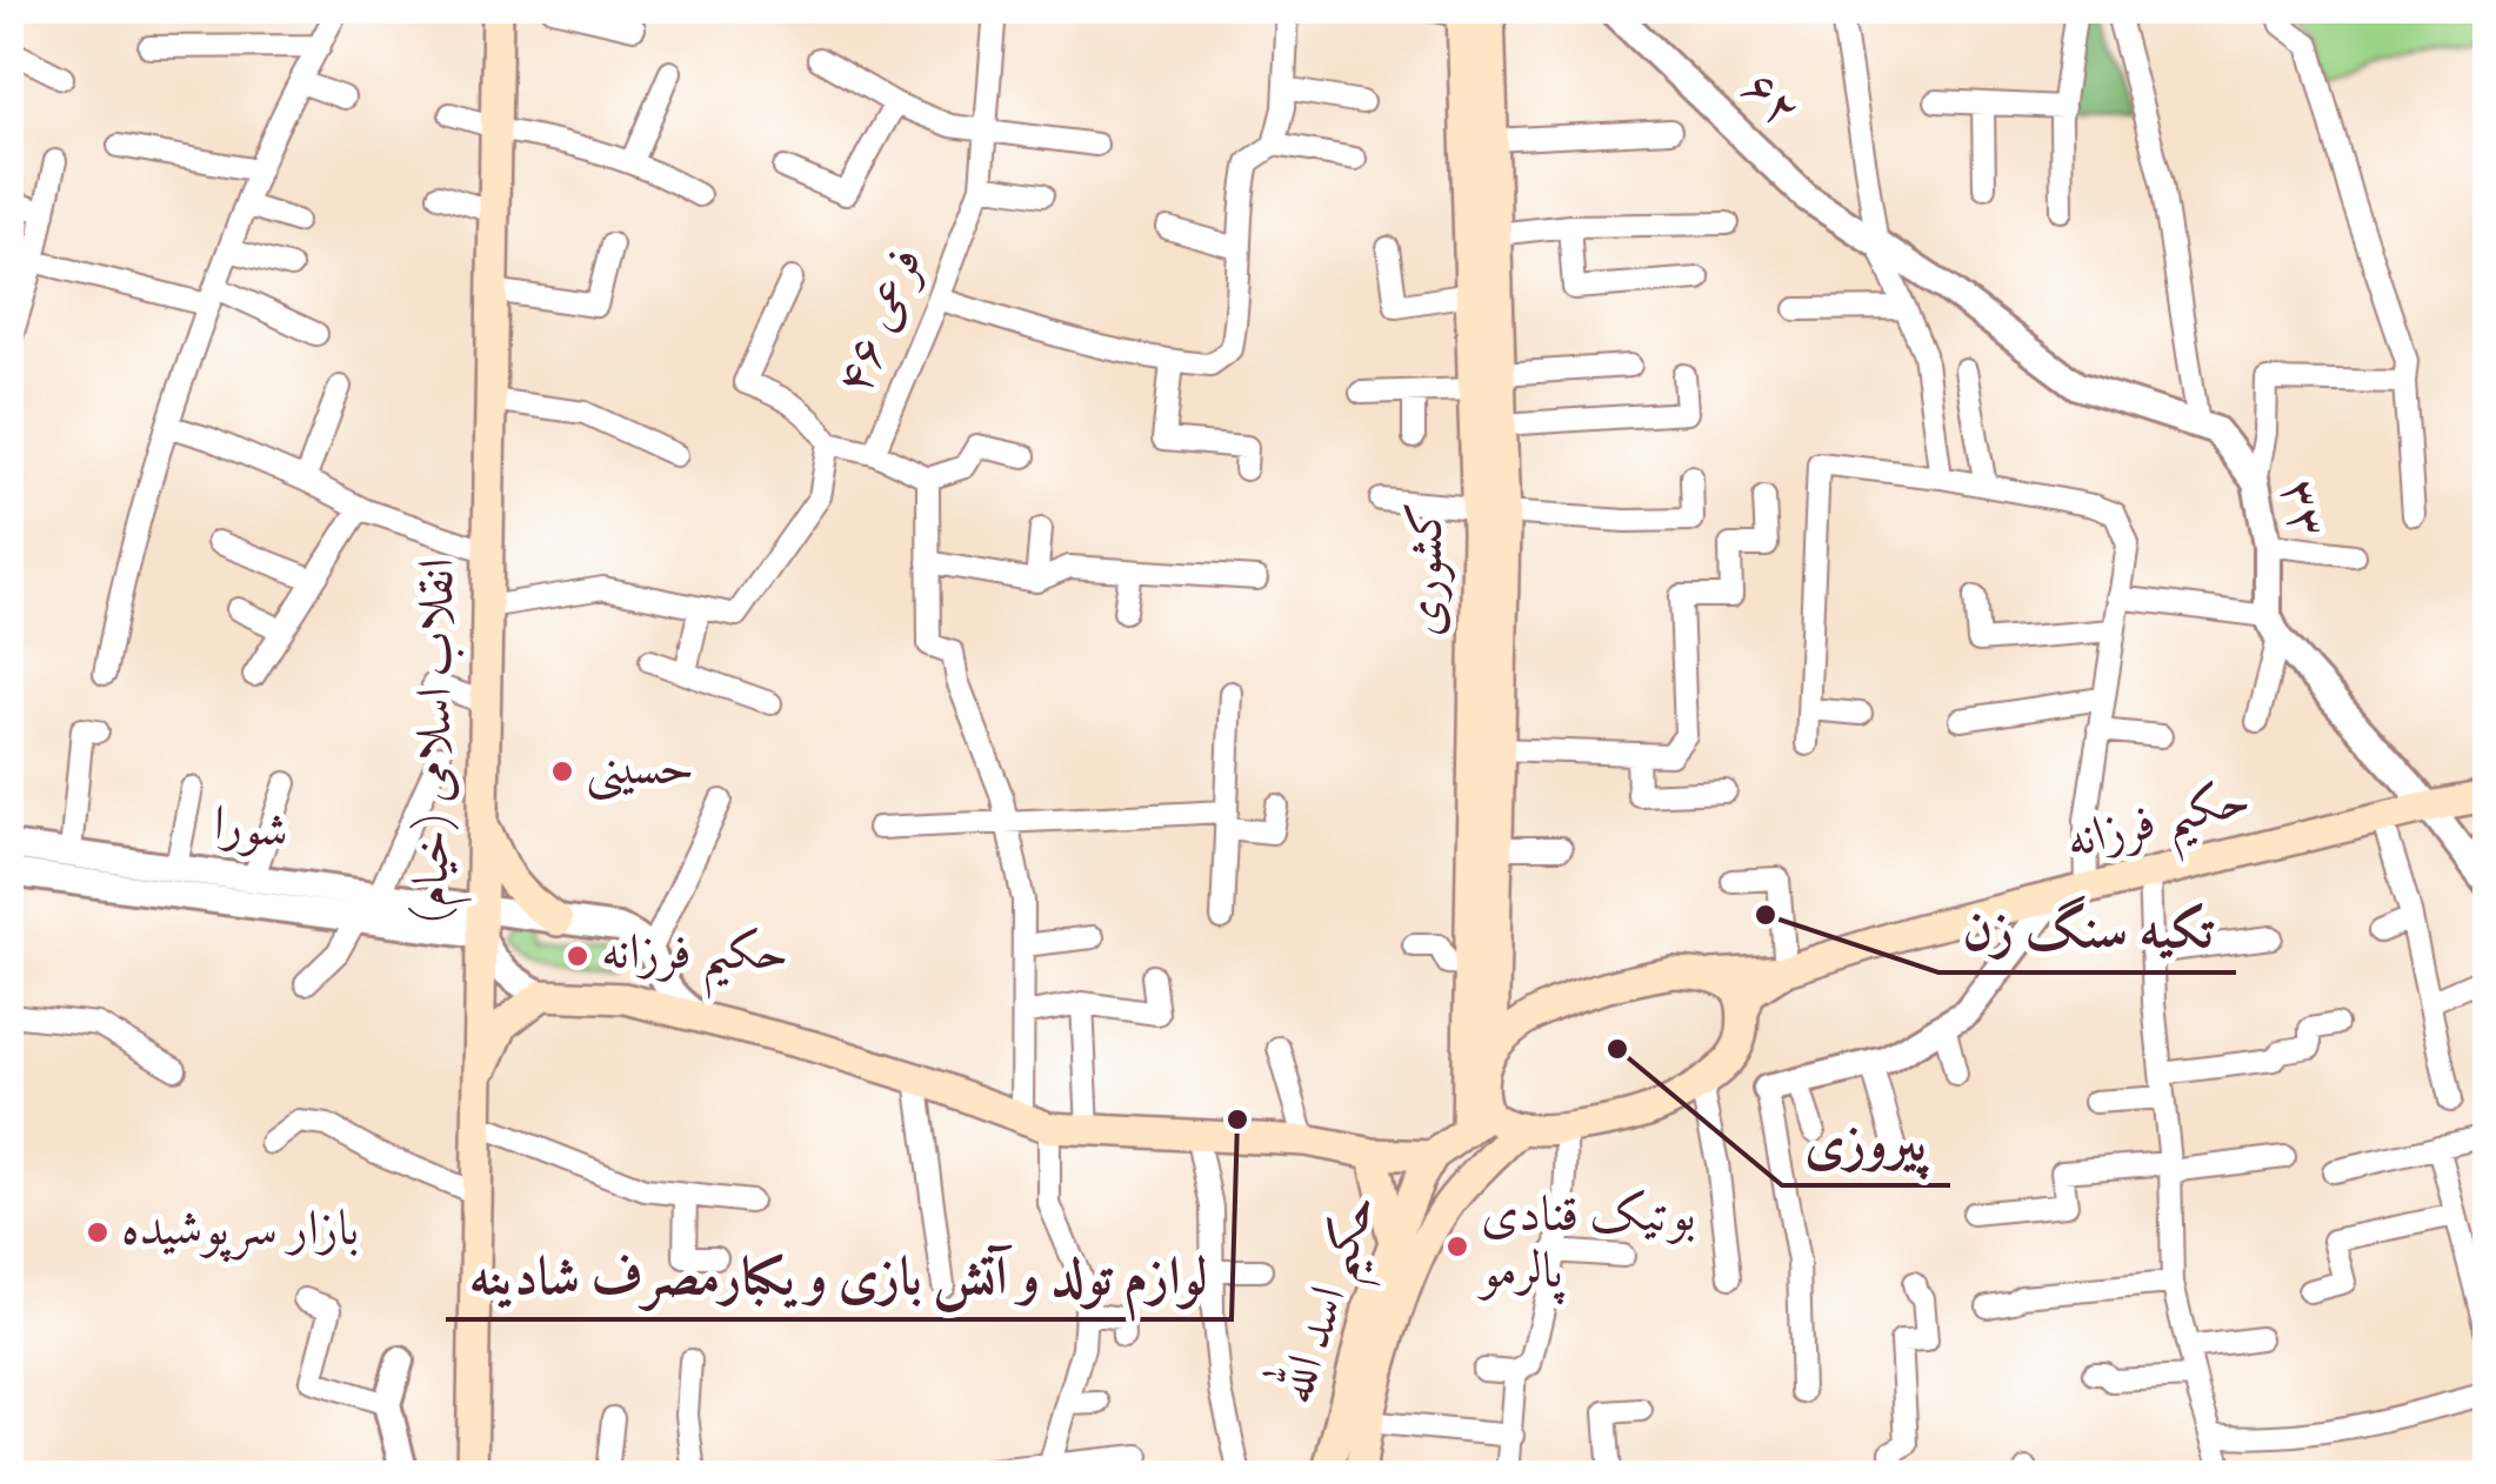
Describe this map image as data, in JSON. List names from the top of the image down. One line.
{"streets":{"main road":["کشوری","انقلاب اسلامی (خیام)","حکیم فرزانه","حکیم اسد الله"],"street":["۶۲","فرعی ۴۶","۳۳","شورا"]},"crossings":[["۶۲","۳۳"],["فرعی ۴۶","انقلاب اسلامی (خیام)"],["انقلاب اسلامی (خیام)","شورا"]],"places":["حسینی","تکیه سنگ زن","حکیم فرزانه","پیروزی","لوازم تولد و آتش بازی و یکبارمصرف شادینه","بازار سرپوشیده","بوتیک قنادی پالرمو"]}
